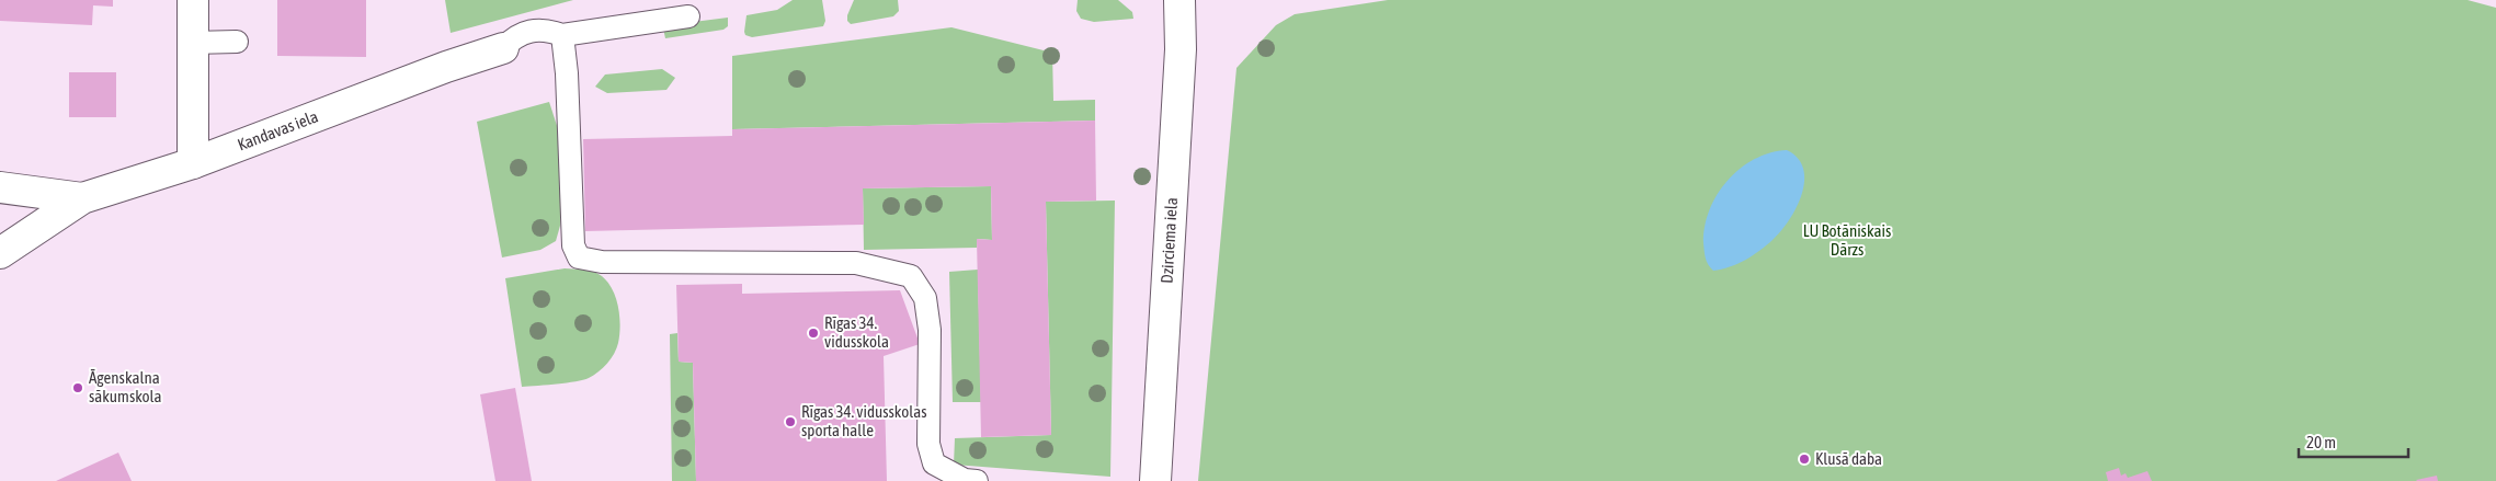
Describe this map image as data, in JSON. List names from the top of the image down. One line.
{"streets":{"street":["Kandavas iela","Dzirciema iela"]},"parks":["LU Botāniskais Dārzs"],"places":["Rīgas 34. vidusskola","Āgenskalna sākumskola","Rīgas 34. vidusskolas sporta halle","Klusā daba"],"scale_bar":"20 m"}
